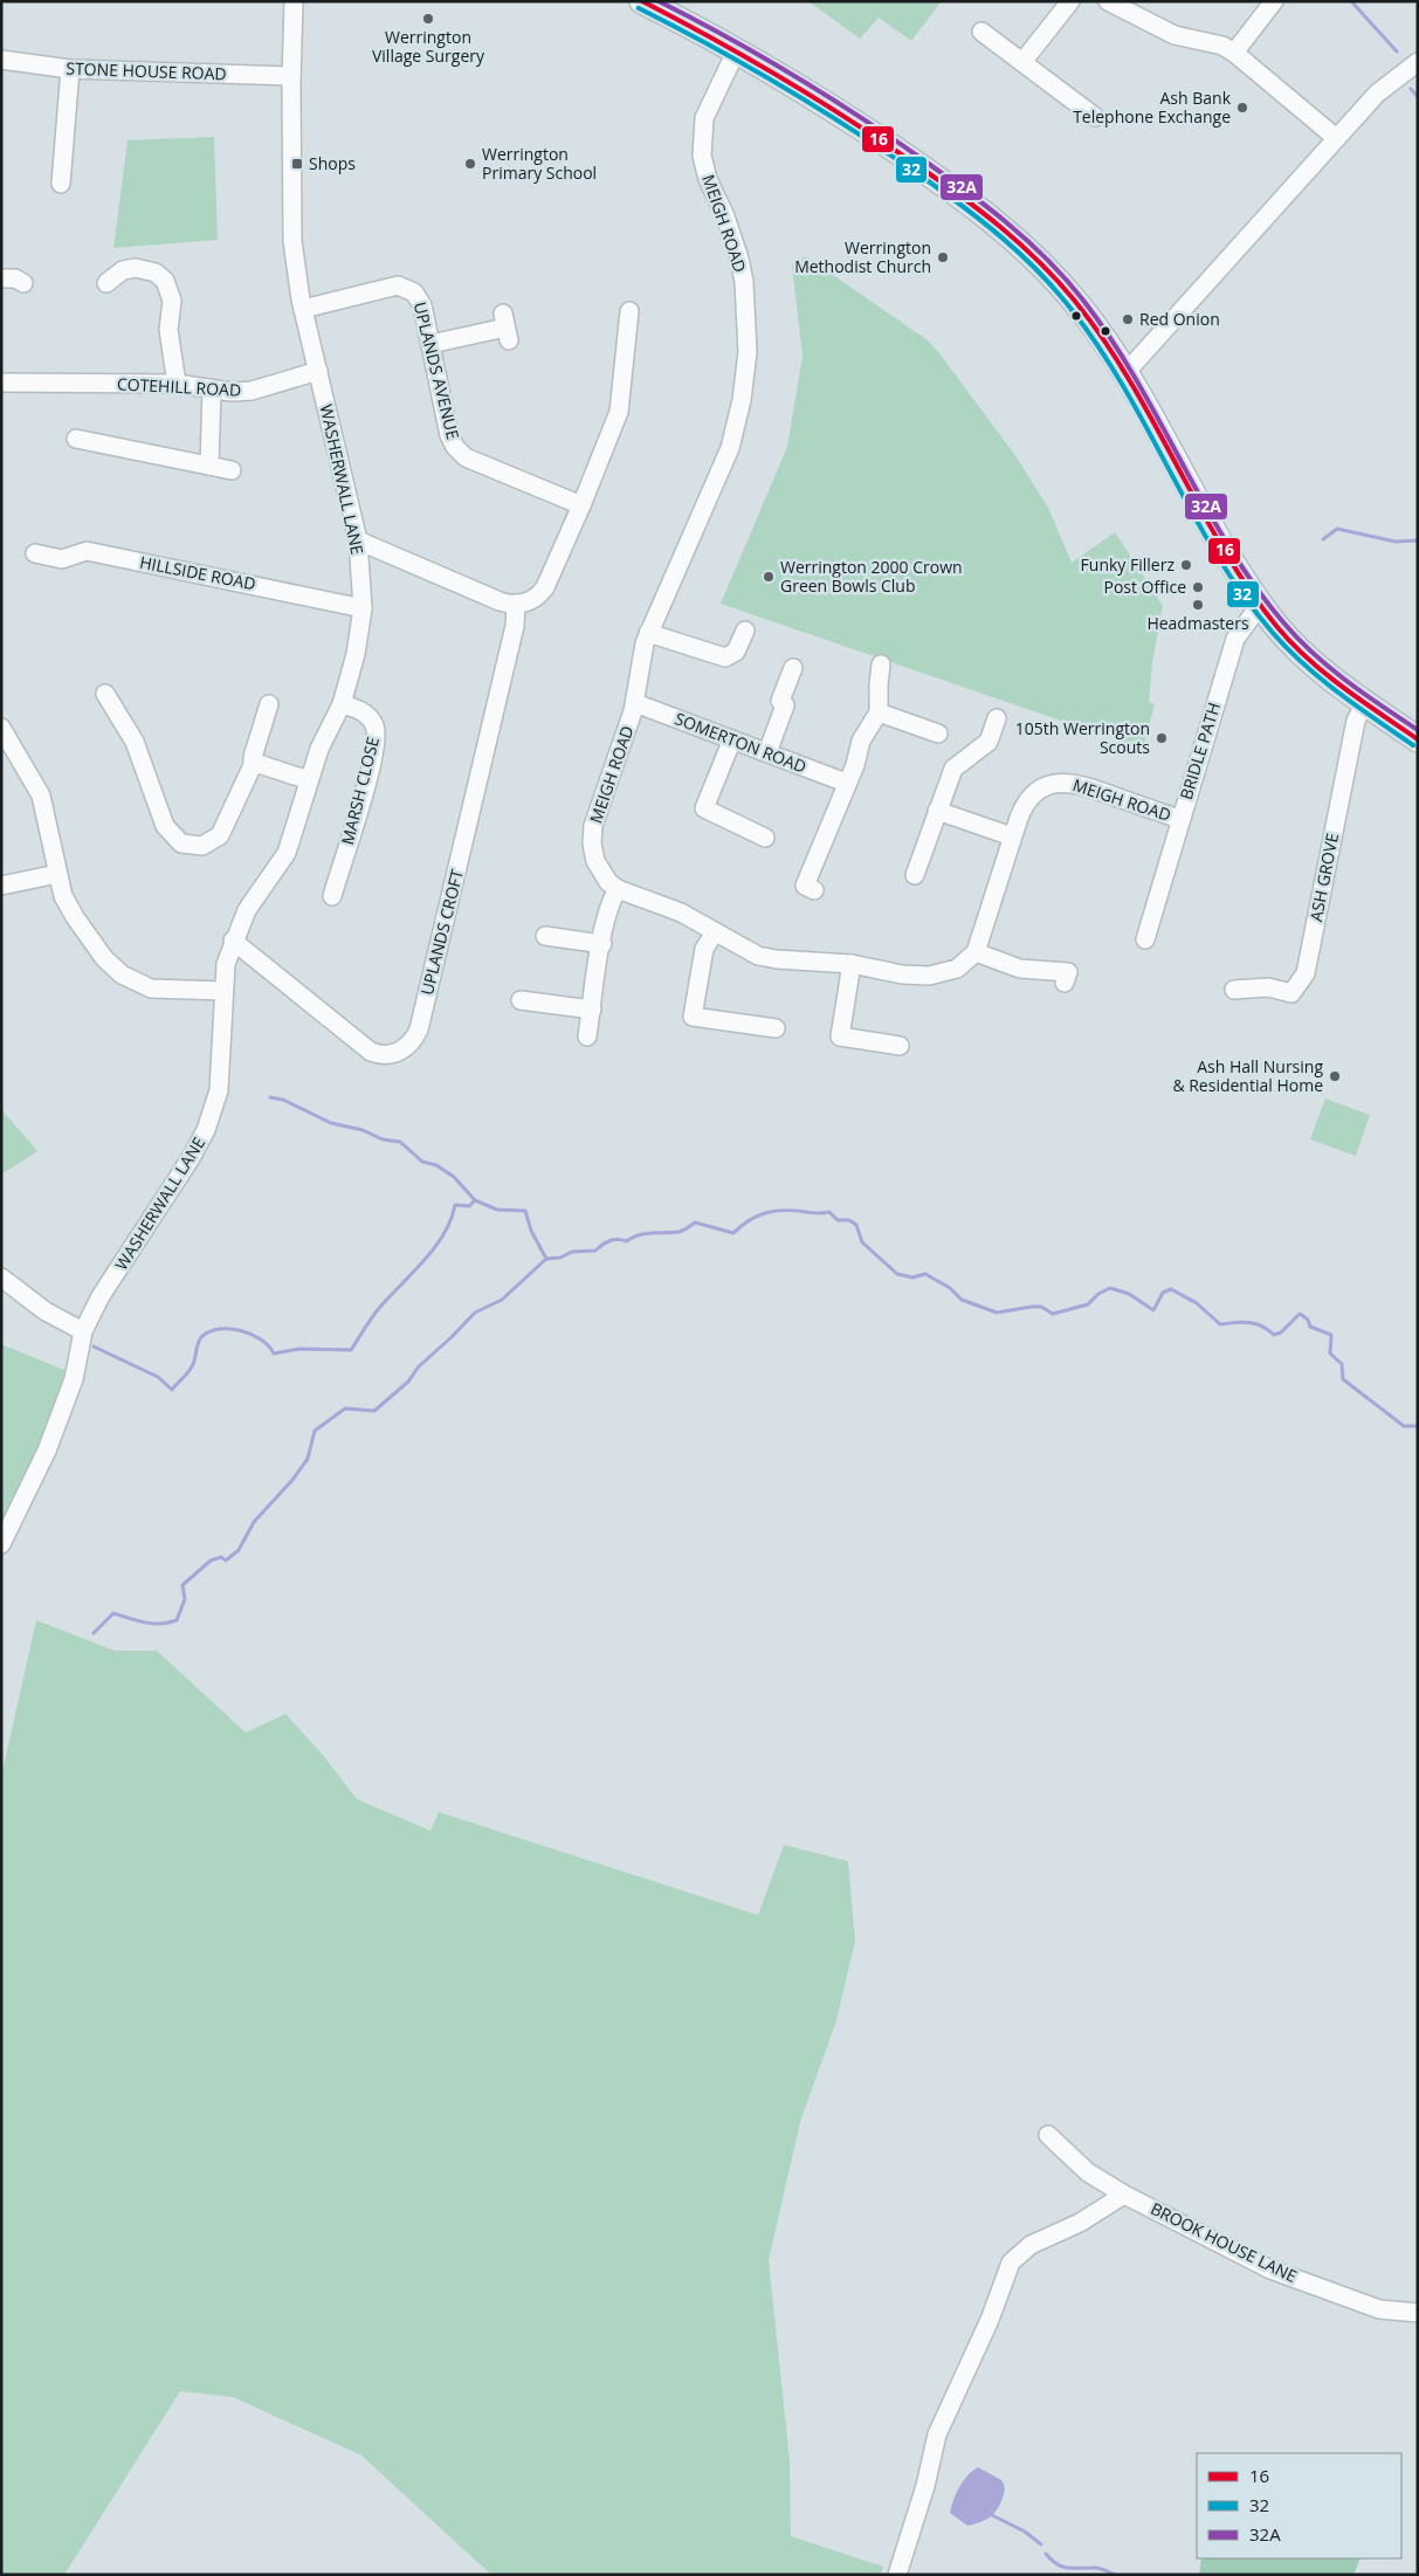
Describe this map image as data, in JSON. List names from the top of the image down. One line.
{"streets":{"street":["STONE HOUSE ROAD","MEIGH ROAD","UPLANDS AVENUE","COTEHILL ROAD","WASHERWALL LANE","HILLSIDE ROAD","SOMERTON ROAD","BRIDLE PATH","MARSH CLOSE","ASH GROVE","UPLANDS CROFT","BROOK HOUSE LANE"]},"crossings":[["STONE HOUSE ROAD","WASHERWALL LANE"],["MEIGH ROAD","SOMERTON ROAD"],["MEIGH ROAD","BRIDLE PATH"],["UPLANDS AVENUE","WASHERWALL LANE"],["COTEHILL ROAD","WASHERWALL LANE"],["WASHERWALL LANE","HILLSIDE ROAD"],["WASHERWALL LANE","MARSH CLOSE"],["WASHERWALL LANE","UPLANDS CROFT"]],"places":{"other":["Werrington Village Surgery","Ash Bank Telephone Exchange","Werrington Primary School","Werrington Methodist Church","Red Onion","Funky Fillerz","Werrington 2000 Crown Green Bowls Club","Post Office","Headmasters","105th Werrington Scouts","Ash Hall Nursing & Residential Home"],"transit":["Shops"]},"lines":["transit line 16","transit line 32A","transit line 32"],"legend":["16","32","32A"]}
